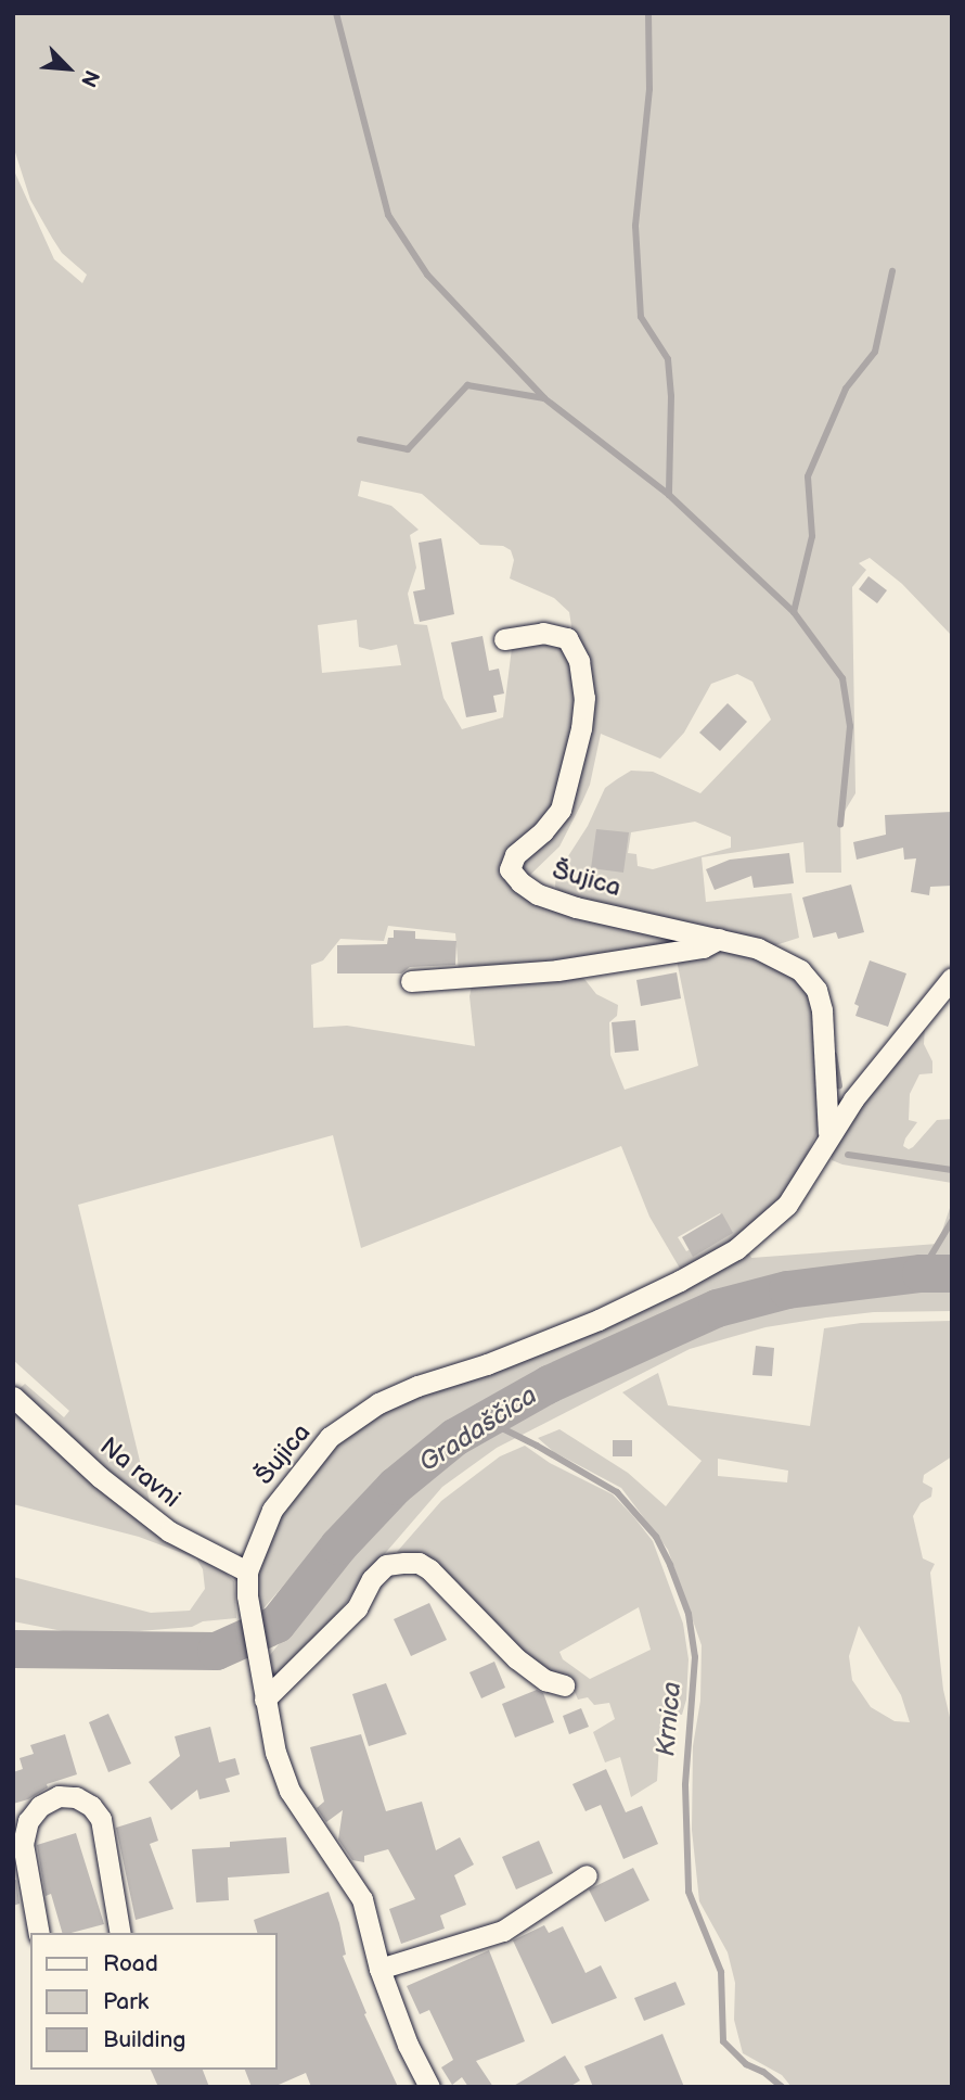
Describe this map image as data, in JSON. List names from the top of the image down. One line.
{"streets":{"street":["Šujica","Na ravni"]},"crossings":[["Šujica","Na ravni"]],"water":["Gradaščica","Krnica"],"legend":["Road","Park","Building"],"north":"bottom right"}
